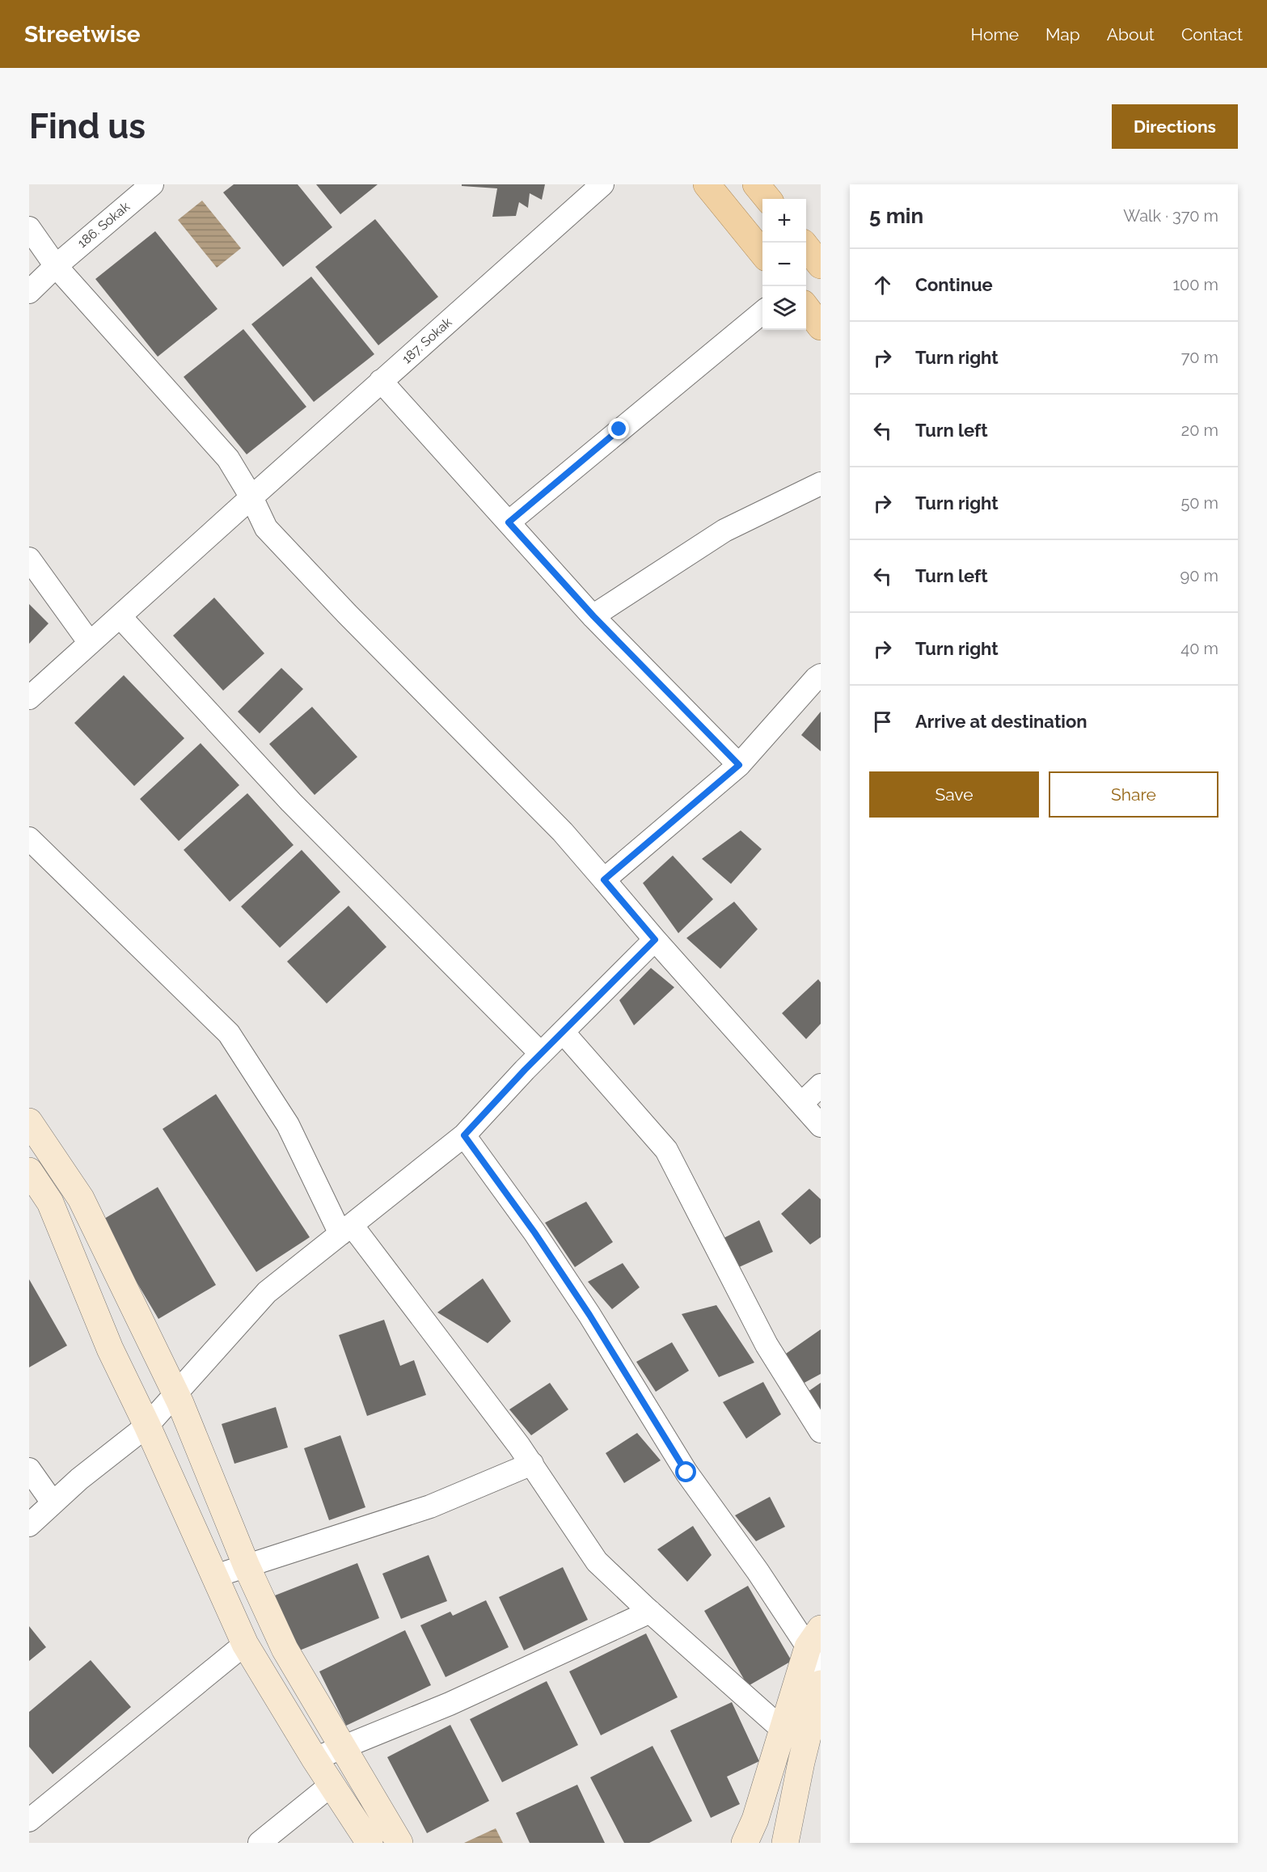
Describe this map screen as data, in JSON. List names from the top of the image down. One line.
{"streets":{"street":["186. Sokak","187. Sokak"]},"page":{"header":"Streetwise","nav":["Home","Map","About","Contact"],"buttons":["Directions",["Save","Share"]],"title":"Find us","heading":["5 min","Walk · 370 m"],"map_buttons":["+","−"],"list":[["Continue","100 m"],["Turn right","70 m"],["Turn left","20 m"],["Turn right","50 m"],["Turn left","90 m"],["Turn right","40 m"],"Arrive at destination"]}}
